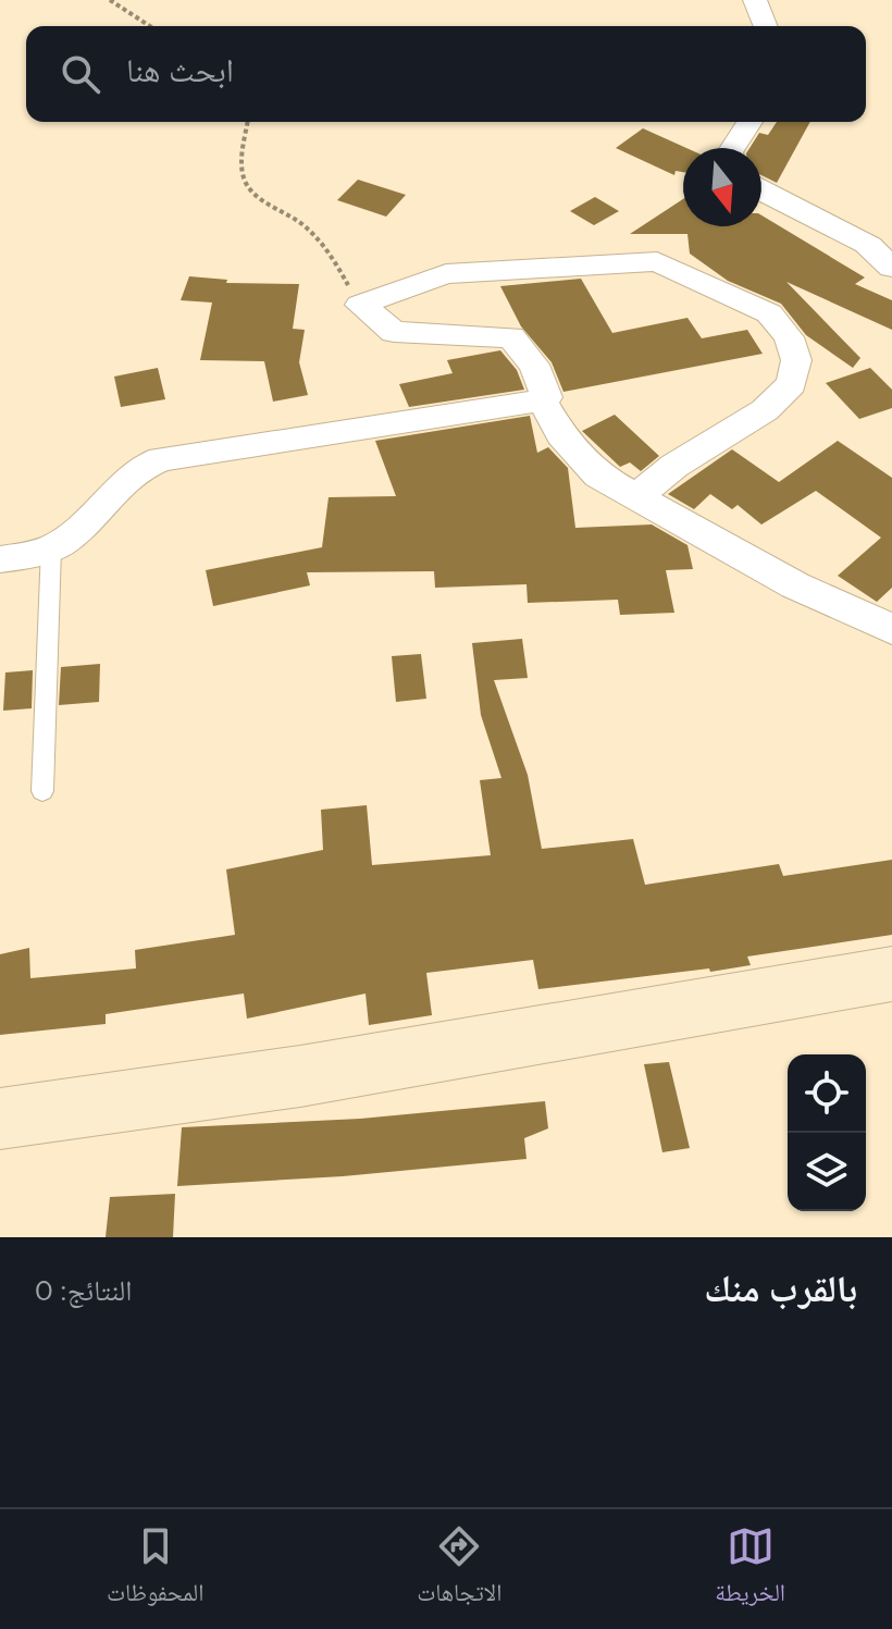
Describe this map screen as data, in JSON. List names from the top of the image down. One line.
{"north":"bottom","page":{"search":"ابحث هنا","heading":["بالقرب منك","النتائج: 0"],"nav":["الخريطة","الاتجاهات","المحفوظات"]}}
